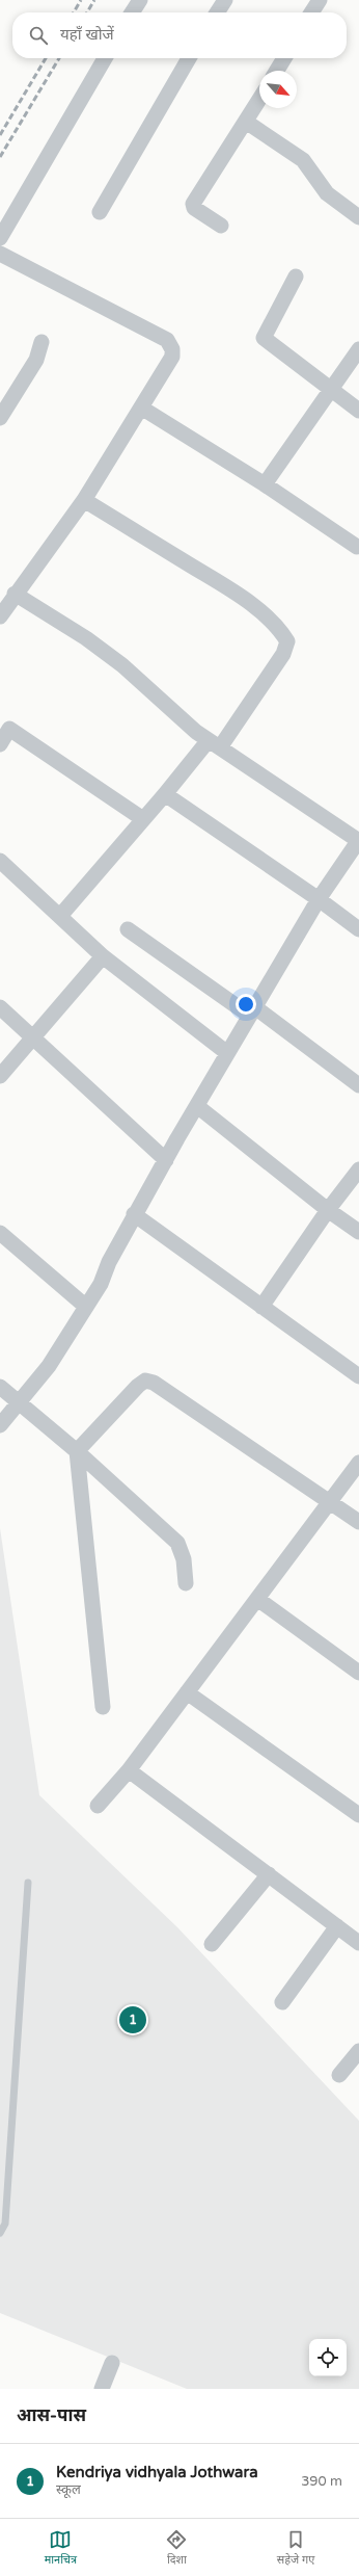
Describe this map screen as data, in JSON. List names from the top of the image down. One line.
{"north":"bottom right","page":{"search":"यहाँ खोजें","pins":"1","heading":"आस-पास","list":[{"mark":"1","name":"Kendriya vidhyala Jothwara","note":"स्कूल","value":"390 m"}],"nav":["मानचित्र","दिशा","सहेजे गए"]}}
